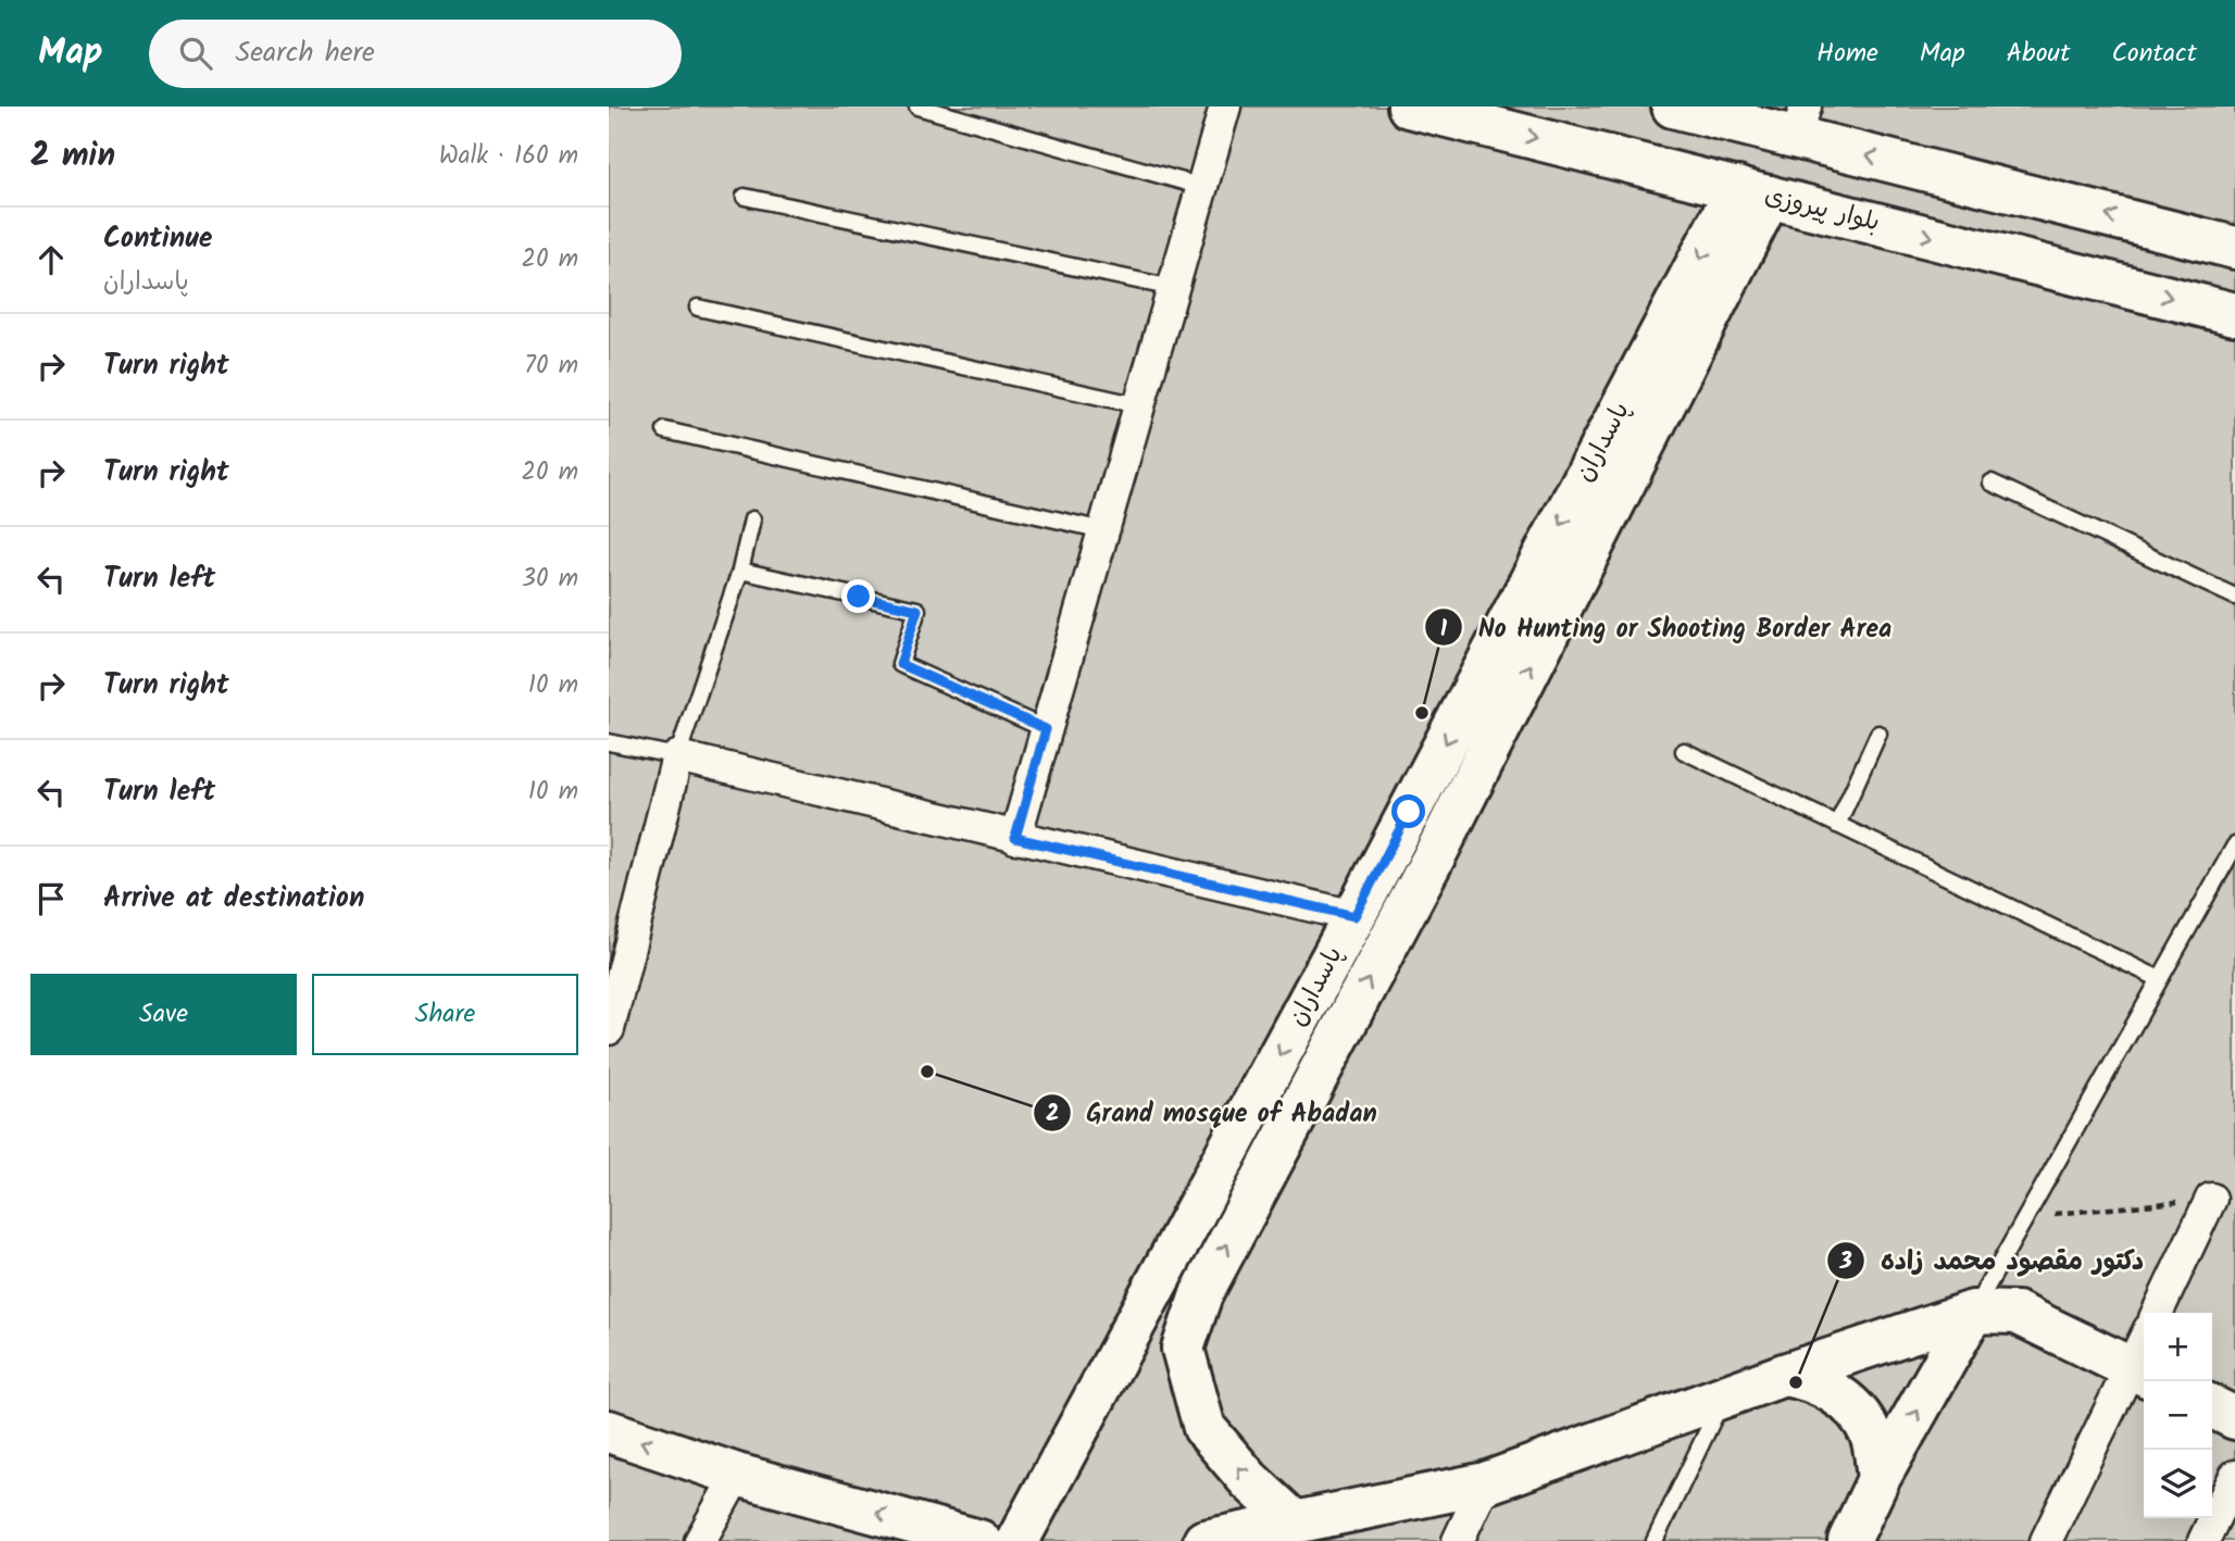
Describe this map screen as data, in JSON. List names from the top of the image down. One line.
{"streets":{"street":["بلوار پیروزی","پاسداران"]},"crossings":[["بلوار پیروزی","پاسداران"]],"places":["No Hunting or Shooting Border Area","Grand mosque of Abadan","دكتور مقصود محمد زاده"],"page":{"header":"Map","search":"Search here","nav":["Home","Map","About","Contact"],"heading":["2 min","Walk · 160 m"],"list":[["Continue","پاسداران","20 m"],["Turn right","70 m"],["Turn right","20 m"],["Turn left","30 m"],["Turn right","10 m"],["Turn left","10 m"],"Arrive at destination"],"buttons":["Save","Share"],"map_buttons":["+","−"]}}
